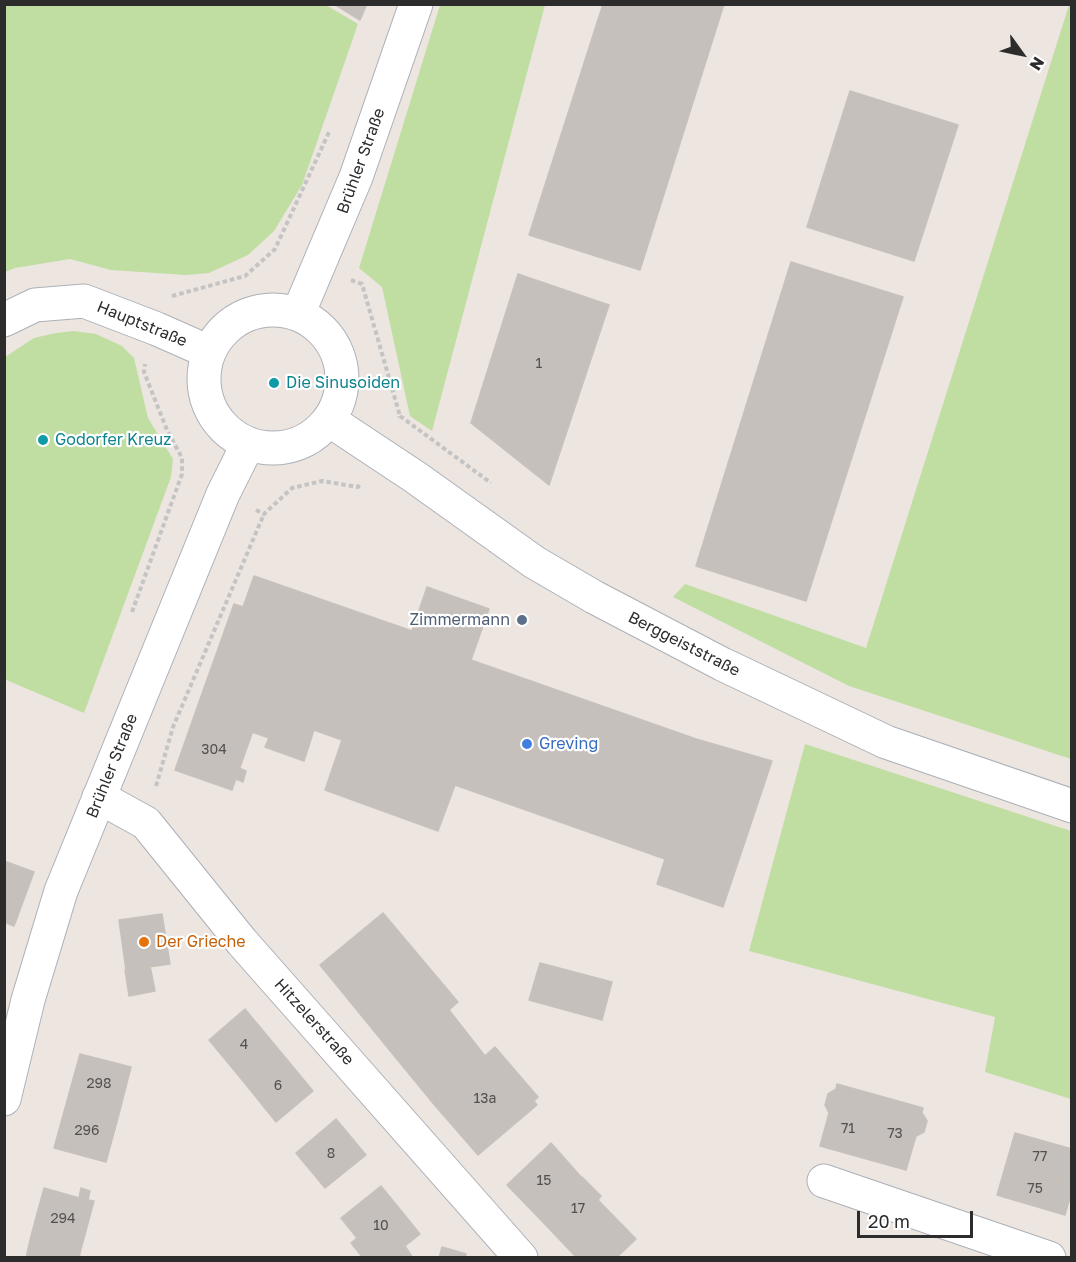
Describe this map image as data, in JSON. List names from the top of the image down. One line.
{"streets":{"street":["Brühler Straße","Hauptstraße","Berggeiststraße","Hitzelerstraße"]},"crossings":[["Brühler Straße","Hauptstraße"],["Brühler Straße","Berggeiststraße"],["Brühler Straße","Hitzelerstraße"],["Hauptstraße","Berggeiststraße"]],"places":["Die Sinusoiden","Godorfer Kreuz","Zimmermann","Greving","Der Grieche"],"house_numbers":["1","304","4","298","6","13a","71","296","73","8","77","15","75","17","294","10"],"scale_bar":"20 m","north":"bottom right"}
